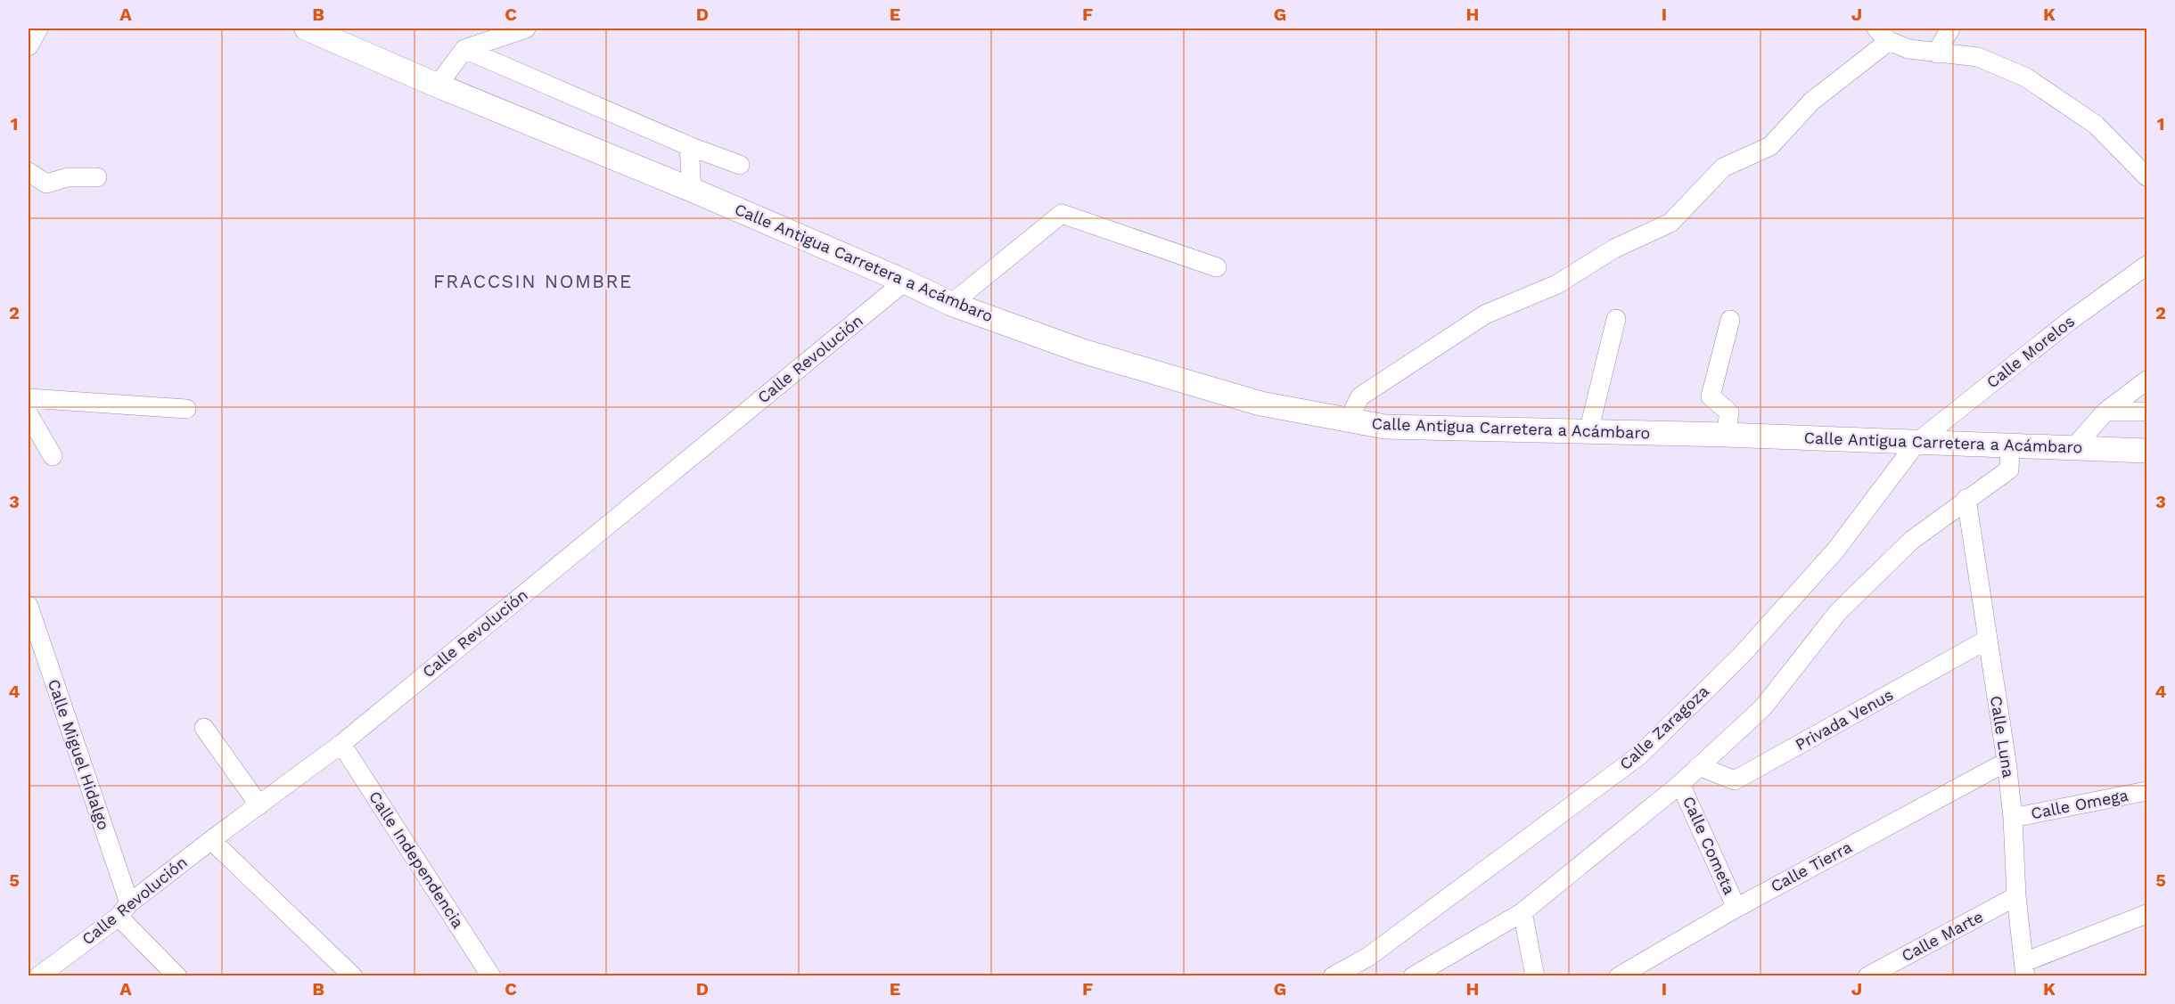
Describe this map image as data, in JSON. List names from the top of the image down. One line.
{"streets":{"main road":["Calle Antigua Carretera a Acámbaro"],"street":["Calle Morelos","Calle Revolución","Privada Venus","Calle Zaragoza","Calle Luna","Calle Miguel Hidalgo","Calle Omega","Calle Cometa","Calle Independencia","Calle Tierra","Calle Marte"]},"crossings":[["Calle Antigua Carretera a Acámbaro","Calle Morelos"],["Calle Antigua Carretera a Acámbaro","Calle Revolución"],["Calle Antigua Carretera a Acámbaro","Calle Zaragoza"],["Calle Morelos","Calle Zaragoza"],["Calle Revolución","Calle Miguel Hidalgo"],["Calle Revolución","Calle Independencia"],["Privada Venus","Calle Luna"],["Calle Luna","Calle Omega"],["Calle Luna","Calle Tierra"],["Calle Luna","Calle Marte"],["Calle Cometa","Calle Tierra"]],"districts":["FRACCSIN NOMBRE"],"grid":{"columns":["A","B","C","D","E","F","G","H","I","J","K"],"rows":["1","2","3","4","5"]}}
